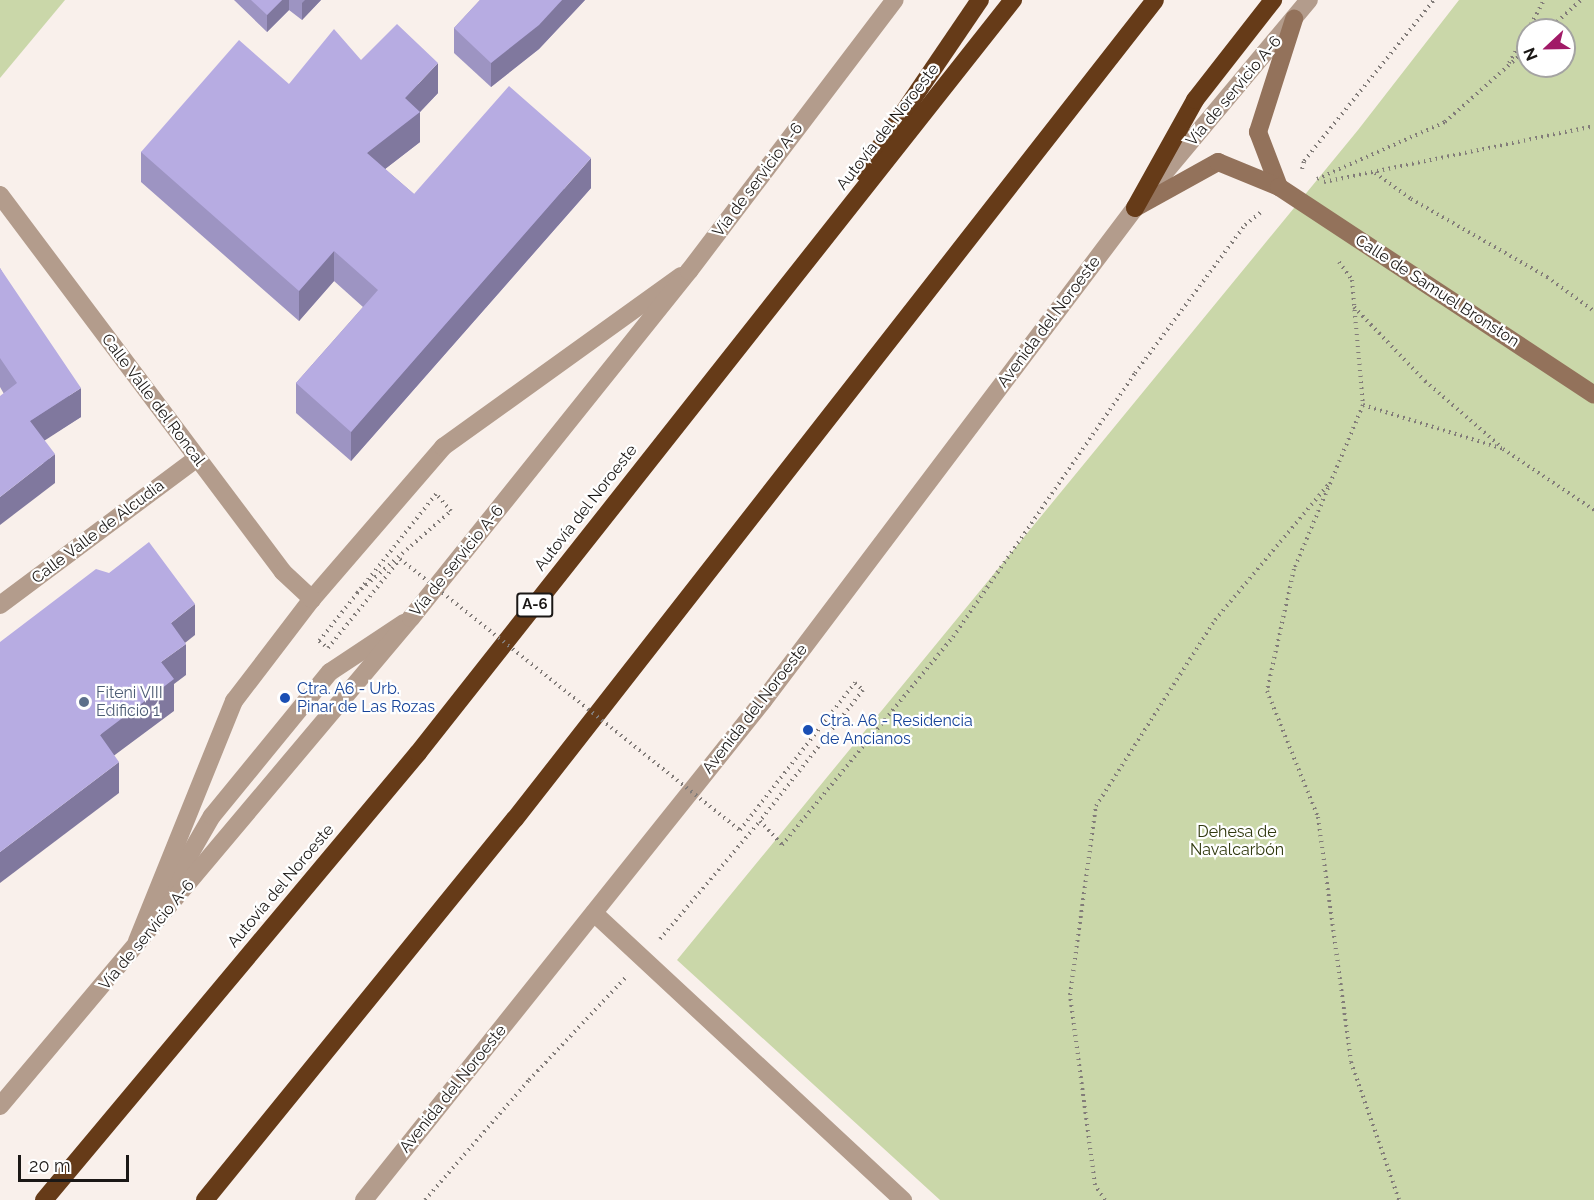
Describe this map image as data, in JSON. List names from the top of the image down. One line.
{"streets":{"highway":["Autovía del Noroeste","A-6"],"street":["Vía de servicio A-6","Calle de Samuel Bronston","Avenida del Noroeste","Calle Valle del Roncal","Calle Valle de Alcudia"]},"crossings":[["Vía de servicio A-6","Calle de Samuel Bronston"],["Vía de servicio A-6","Avenida del Noroeste"],["Calle de Samuel Bronston","Avenida del Noroeste"],["Calle Valle del Roncal","Calle Valle de Alcudia"]],"parks":["Dehesa de Navalcarbón"],"places":["Ctra. A6 - Urb. Pinar de Las Rozas","Fiteni VIII Edificio 1","Ctra. A6 - Residencia de Ancianos"],"scale_bar":"20 m","north":"left"}
